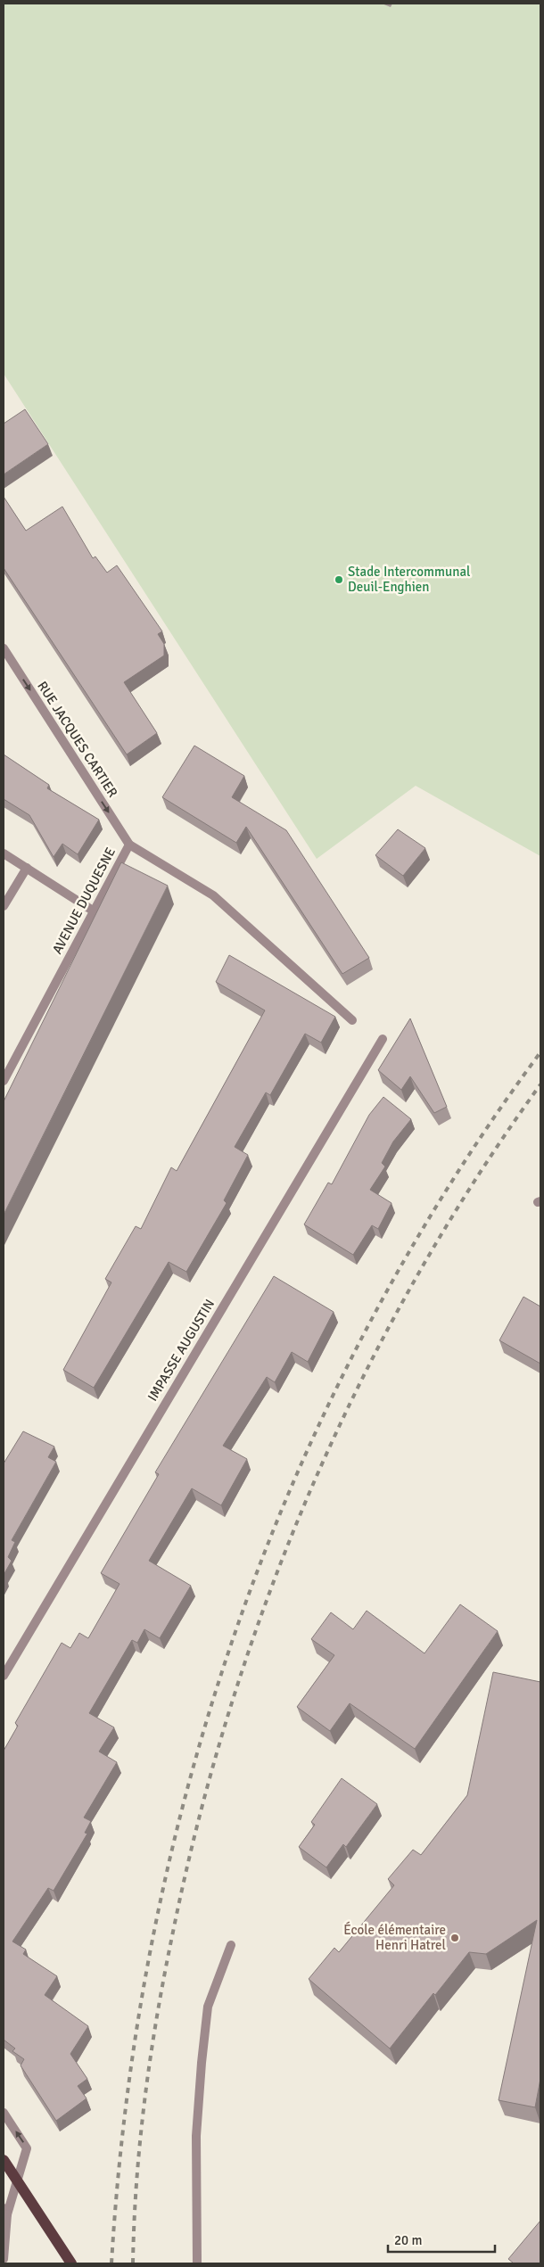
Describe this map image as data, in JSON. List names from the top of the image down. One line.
{"streets":{"street":["RUE JACQUES CARTIER","AVENUE DUQUESNE","IMPASSE AUGUSTIN"]},"crossings":[["RUE JACQUES CARTIER","AVENUE DUQUESNE"]],"one_way":["RUE JACQUES CARTIER"],"places":["Stade Intercommunal Deuil-Enghien","École élémentaire Henri Hatrel"],"scale_bar":"20 m"}
